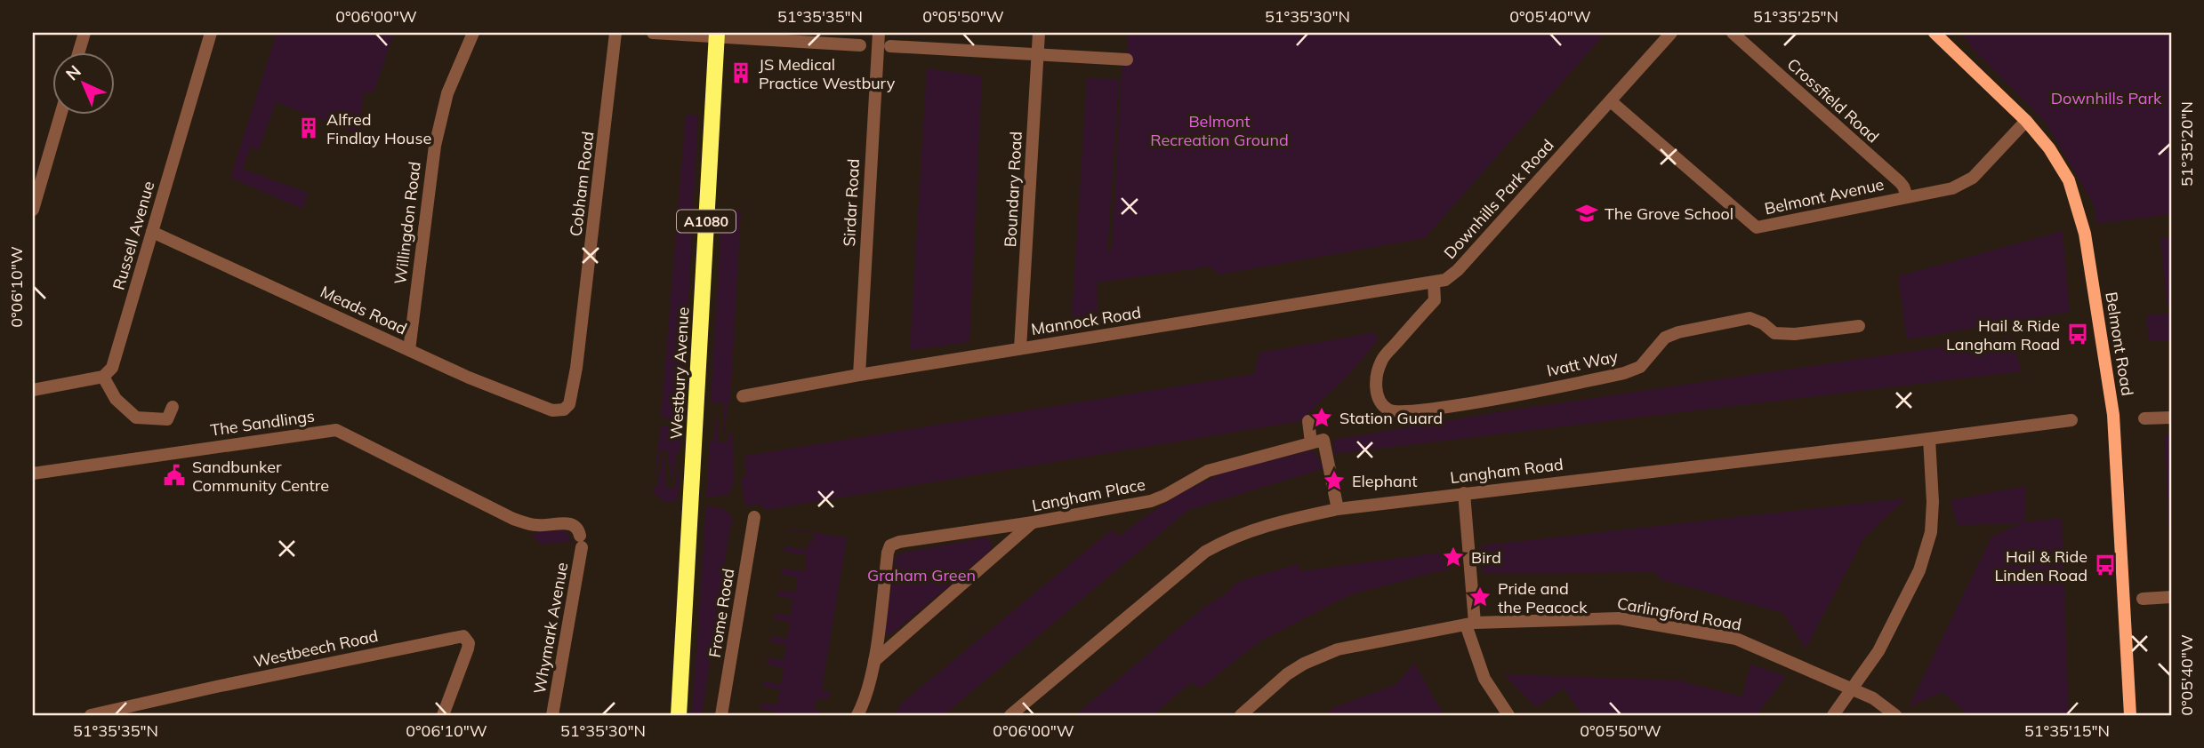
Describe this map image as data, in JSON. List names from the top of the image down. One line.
{"streets":{"main road":["A1080","Belmont Road","Westbury Avenue"],"street":["Crossfield Road","Cobham Road","Boundary Road","Belmont Avenue","Downhills Park Road","Sirdar Road","Willingdon Road","Russell Avenue","Meads Road","Mannock Road","Ivatt Way","The Sandlings","Langham Road","Langham Place","Frome Road","Carlingford Road","Whymark Avenue","Westbeech Road"]},"crossings":[["Crossfield Road","Belmont Avenue"],["Cobham Road","Meads Road"],["Boundary Road","Mannock Road"],["Belmont Avenue","Downhills Park Road"],["Belmont Avenue","Belmont Road"],["Downhills Park Road","Mannock Road"],["Downhills Park Road","Ivatt Way"],["Sirdar Road","Mannock Road"],["Willingdon Road","Meads Road"],["Russell Avenue","Meads Road"],["Mannock Road","Ivatt Way"],["The Sandlings","Whymark Avenue"]],"parks":["Downhills Park","Belmont Recreation Ground","Graham Green"],"places":{"building":["JS Medical Practice Westbury","Alfred Findlay House"],"school or university":["The Grove School"],"bus stop":["Hail & Ride Langham Road","Hail & Ride Linden Road"],"place":["Station Guard","Elephant","Bird","Pride and the Peacock"],"public building":["Sandbunker Community Centre"]},"north":"top left","coordinates":["0°06'00\"W","51°35'35\"N","0°05'50\"W","51°35'30\"N","0°05'40\"W","51°35'25\"N","51°35'20\"N","0°06'10\"W","51°35'15\"N"]}
